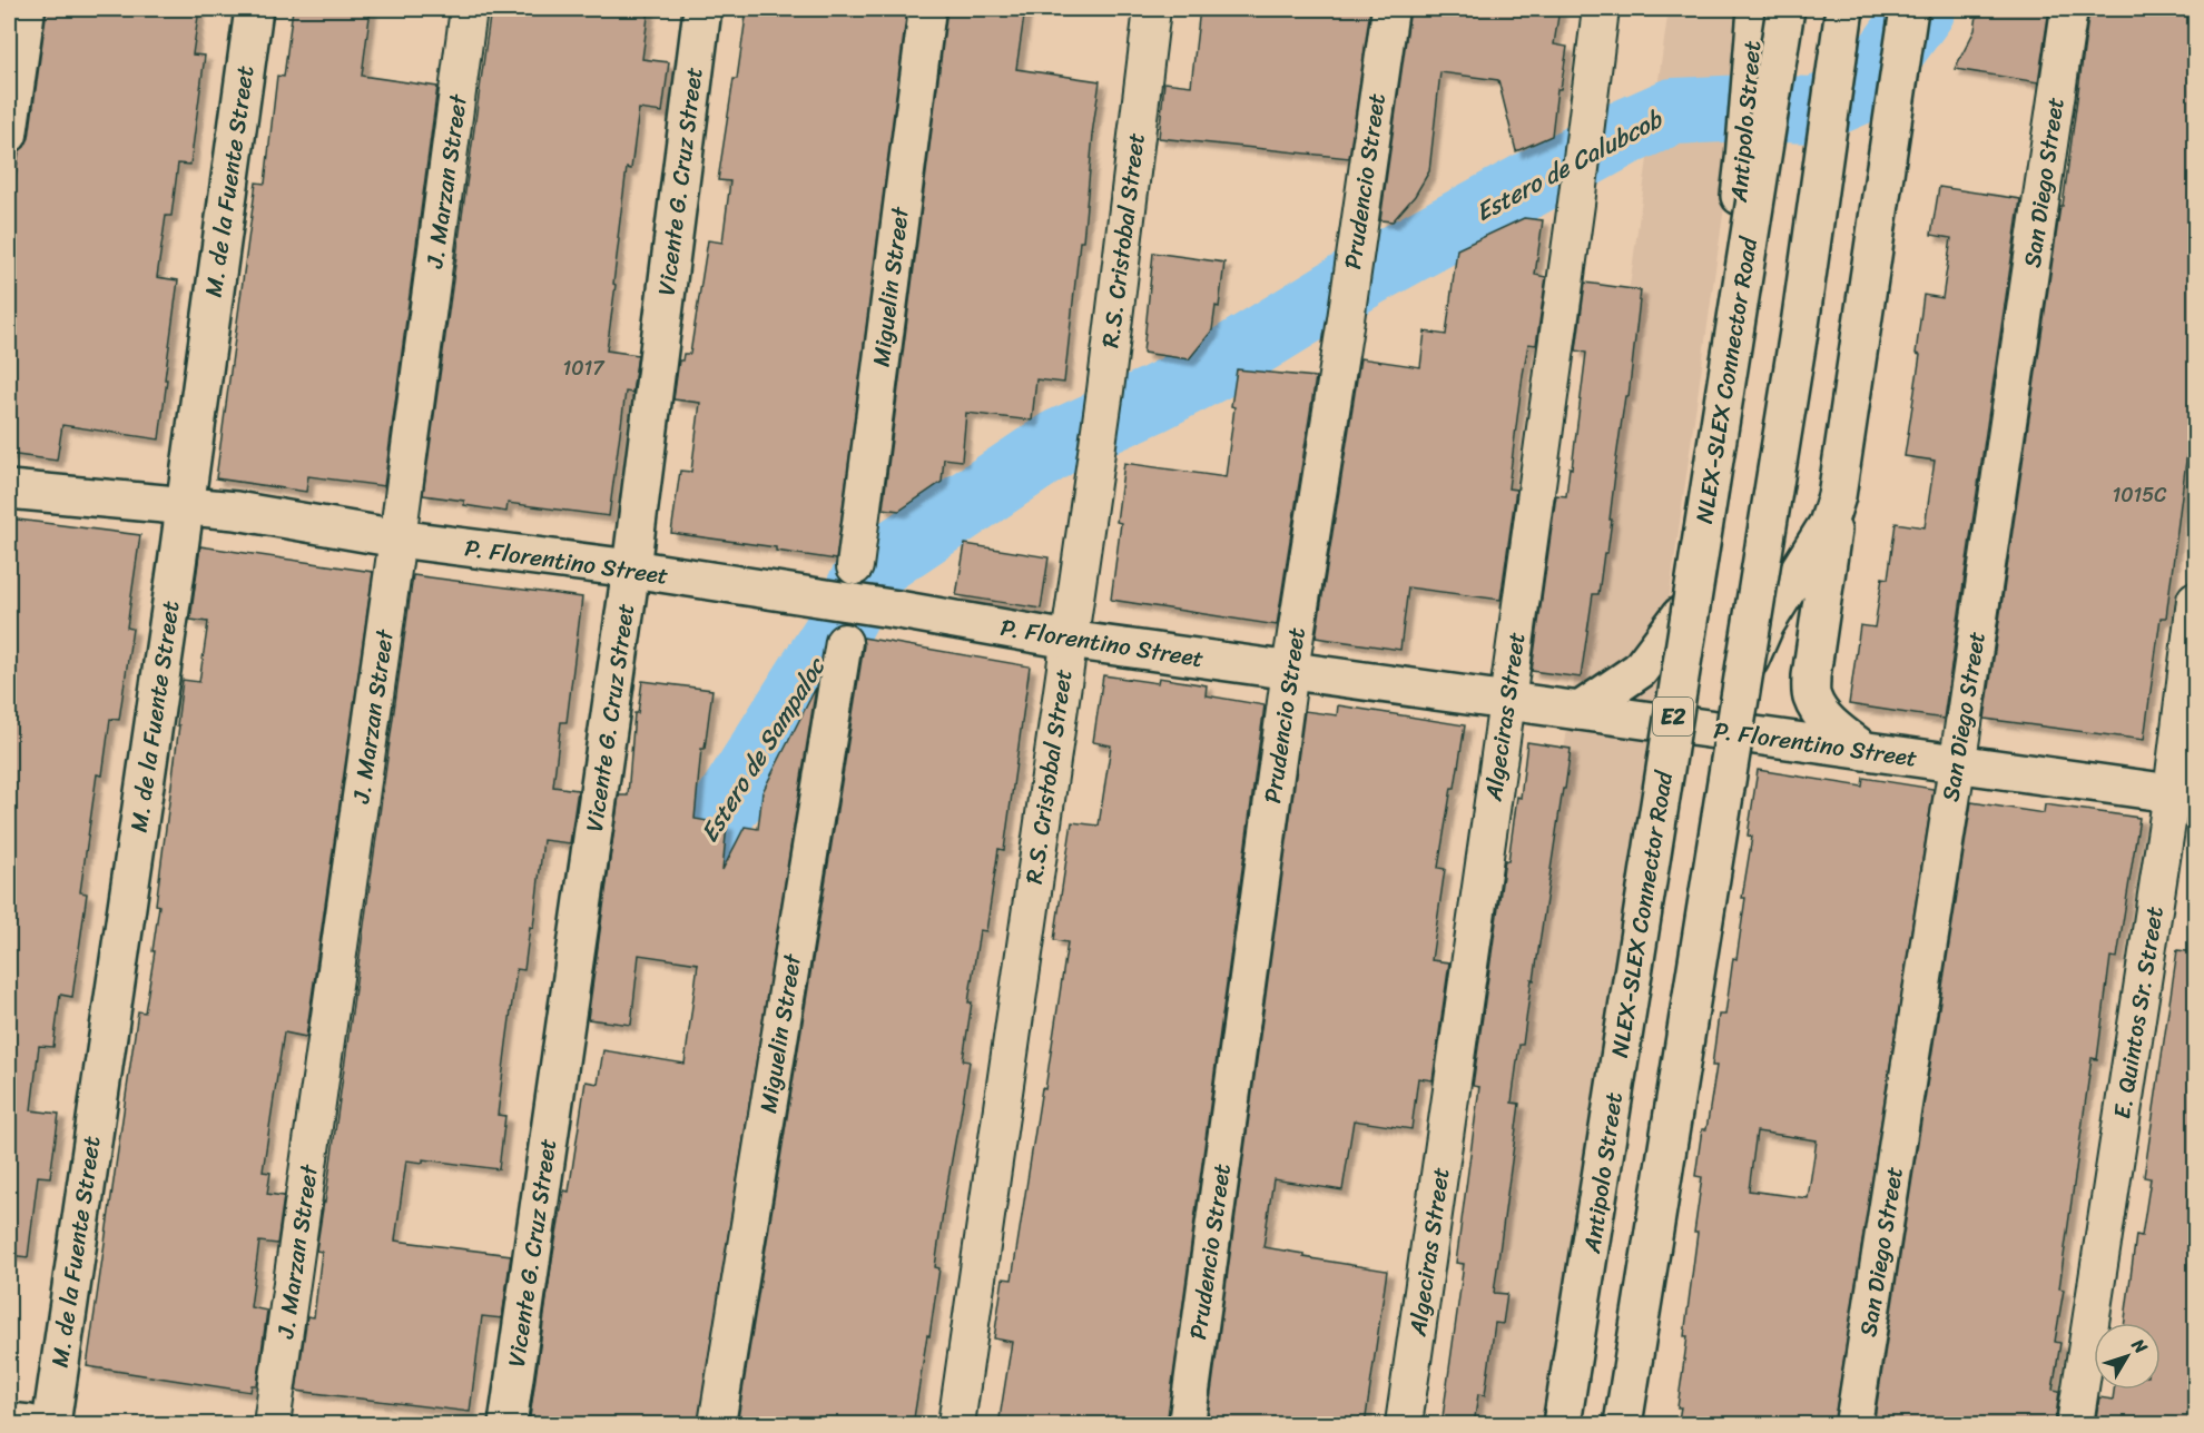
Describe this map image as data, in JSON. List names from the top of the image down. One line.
{"streets":{"main road":["Antipolo Street","M. de la Fuente Street","Vicente G. Cruz Street","NLEX-SLEX Connector Road","P. Florentino Street","E2"],"street":["J. Marzan Street","Prudencio Street","San Diego Street","R.S. Cristobal Street","Miguelin Street","Algeciras Street","E. Quintos Sr. Street"]},"crossings":[["Antipolo Street","P. Florentino Street"],["M. de la Fuente Street","P. Florentino Street"],["J. Marzan Street","P. Florentino Street"],["Vicente G. Cruz Street","P. Florentino Street"],["Prudencio Street","P. Florentino Street"],["San Diego Street","P. Florentino Street"],["R.S. Cristobal Street","P. Florentino Street"],["P. Florentino Street","Algeciras Street"],["P. Florentino Street","E. Quintos Sr. Street"]],"water":["Estero de Calubcob","Estero de Sampaloc"],"house_numbers":["1017","1015C"],"north":"top right"}
